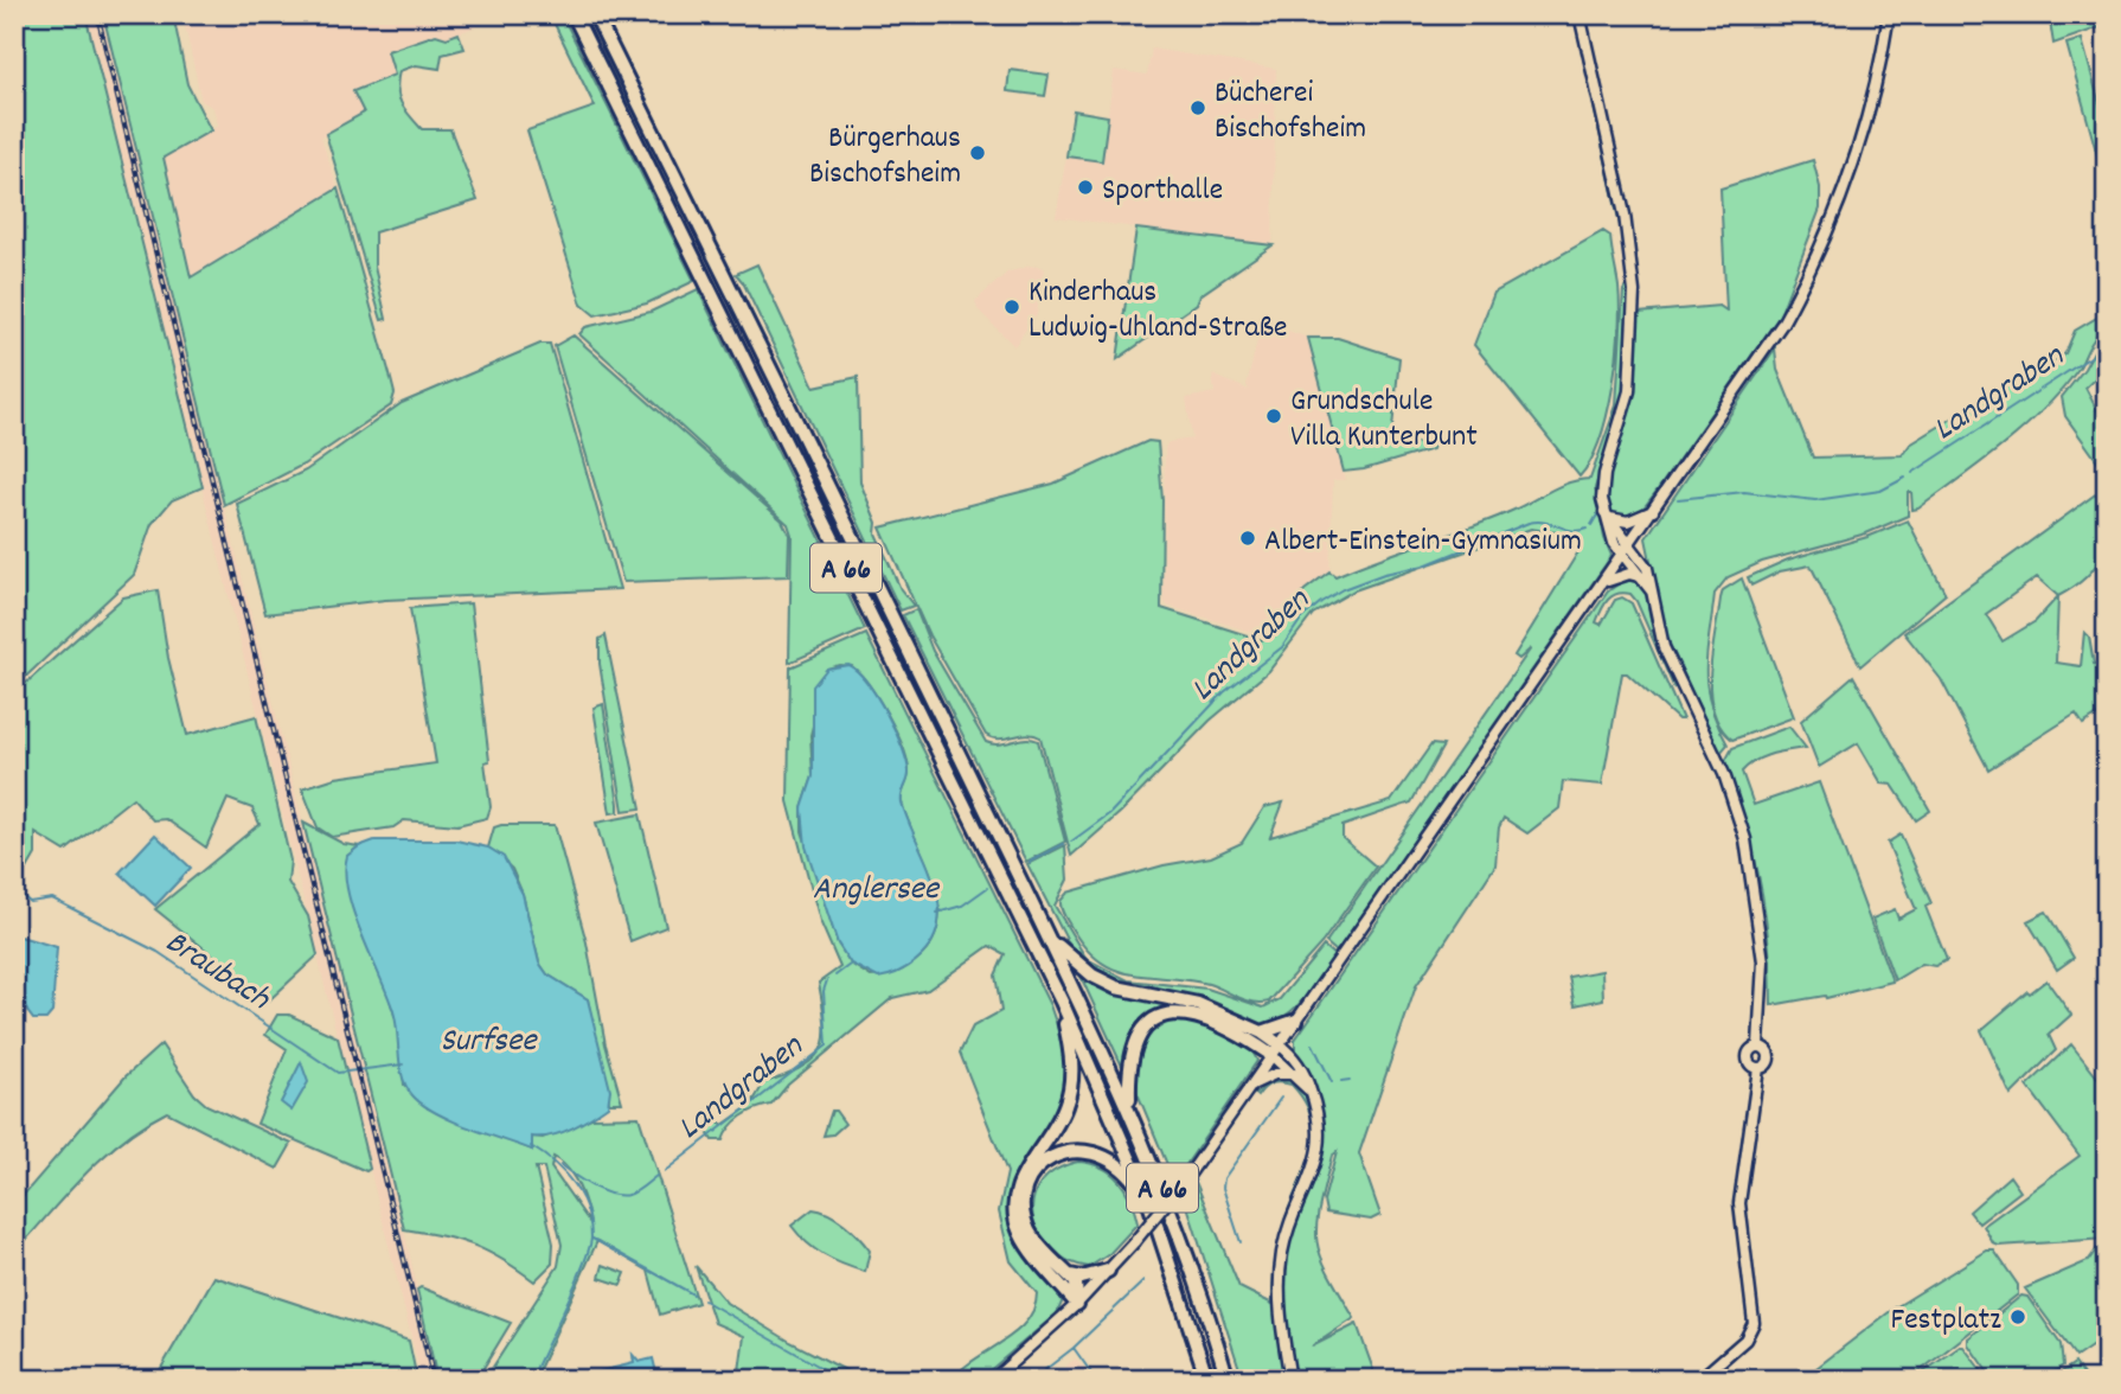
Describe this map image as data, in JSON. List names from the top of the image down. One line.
{"streets":{"highway":["A 66"]},"water":["Landgraben","Anglersee","Braubach","Surfsee"],"places":["Bücherei Bischofsheim","Bürgerhaus Bischofsheim","Sporthalle","Kinderhaus Ludwig-Uhland-Straße","Grundschule Villa Kunterbunt","Albert-Einstein-Gymnasium","Festplatz"]}
